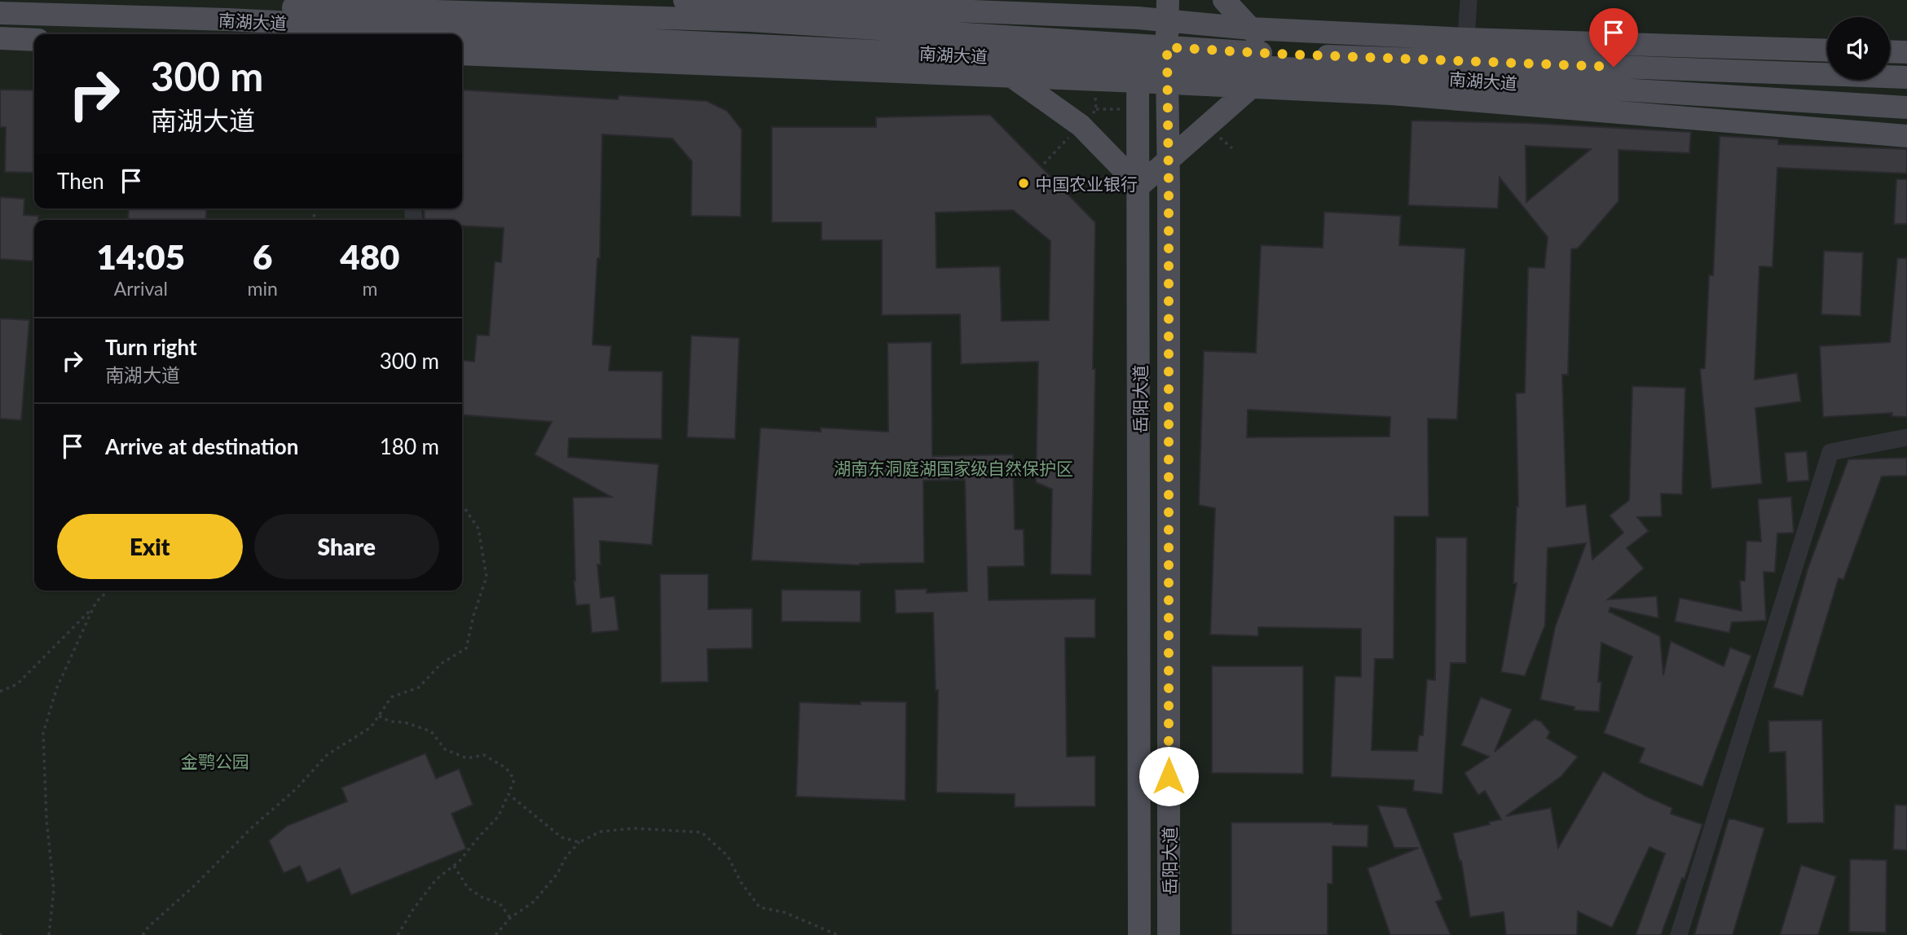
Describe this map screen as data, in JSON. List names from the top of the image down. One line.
{"streets":{"main road":["南湖大道","岳阳大道"]},"crossings":[["南湖大道","岳阳大道"]],"parks":["湖南东洞庭湖国家级自然保护区","金鹗公园"],"places":["中国农业银行"],"page":{"turn":["300 m","南湖大道"],"then":"Then","eta":["14:05","Arrival","6","min","480","m"],"list":[{"name":"Turn right","note":"南湖大道","value":"300 m"},{"name":"Arrive at destination","value":"180 m"}],"buttons":["Exit","Share"]}}
